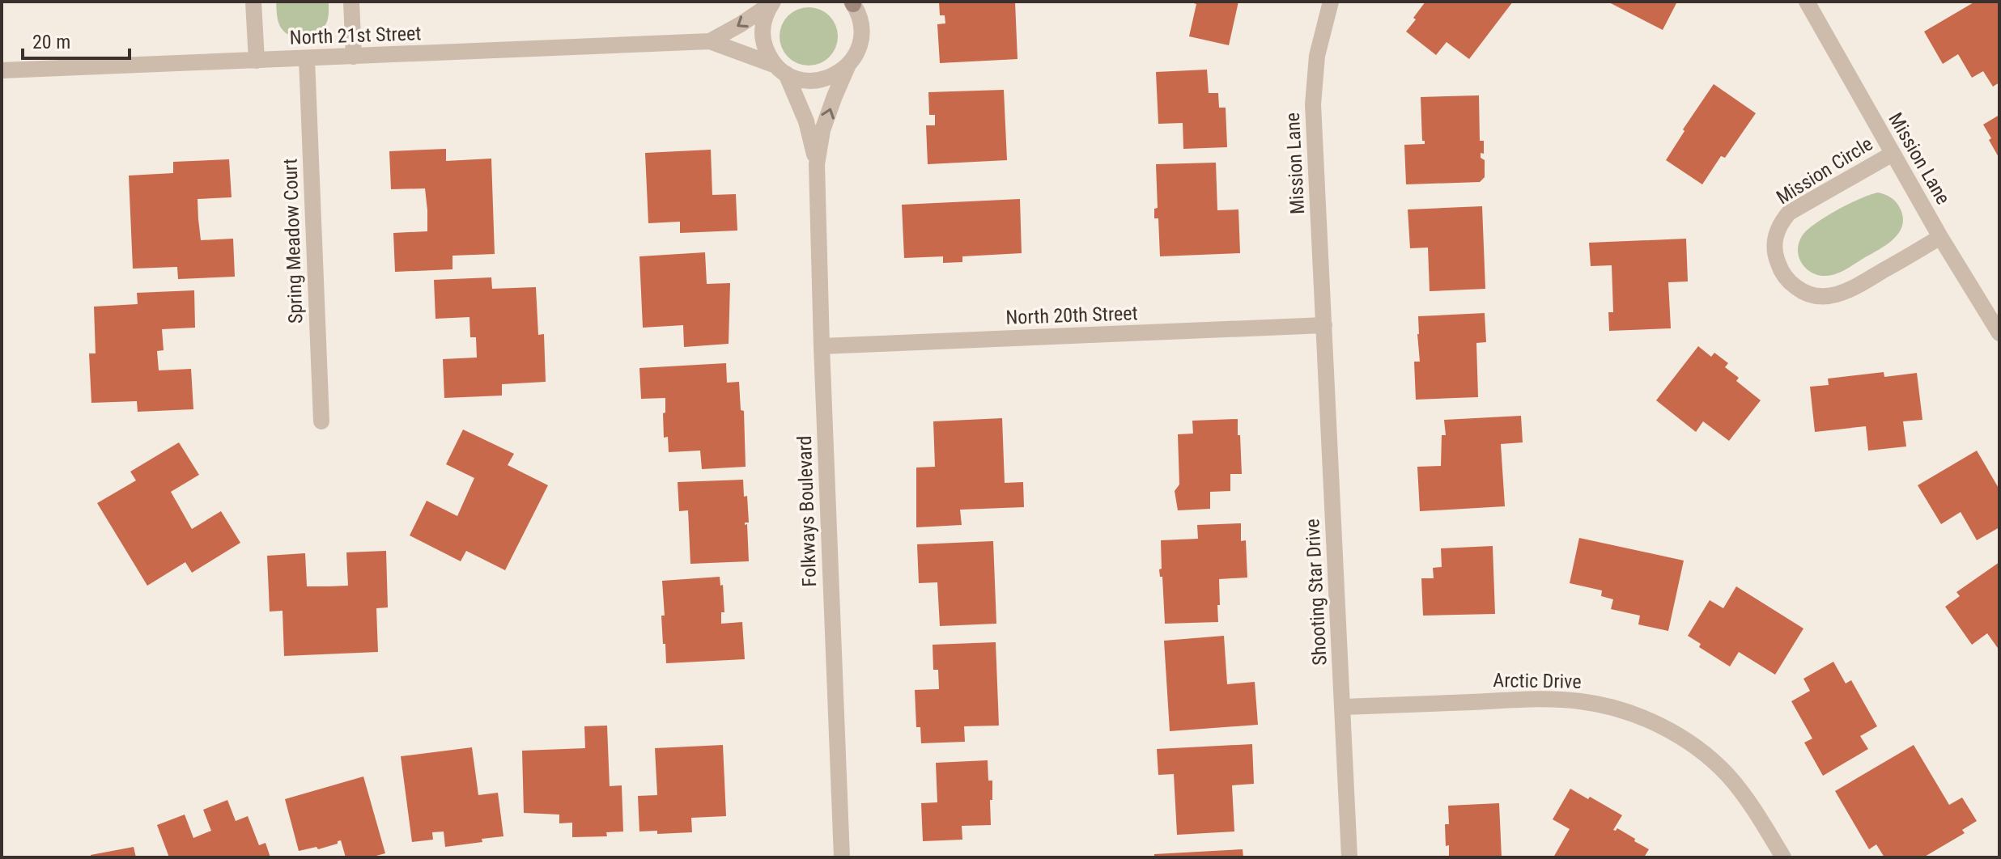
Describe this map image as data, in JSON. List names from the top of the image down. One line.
{"streets":{"street":["North 21st Street","Mission Lane","Mission Circle","Spring Meadow Court","North 20th Street","Folkways Boulevard","Shooting Star Drive","Arctic Drive"]},"crossings":[["North 21st Street","Spring Meadow Court"],["North 21st Street","Folkways Boulevard"],["Mission Lane","Mission Circle"],["Mission Lane","North 20th Street"],["Mission Lane","Shooting Star Drive"],["North 20th Street","Folkways Boulevard"],["North 20th Street","Shooting Star Drive"],["Shooting Star Drive","Arctic Drive"]],"scale_bar":"20 m"}
